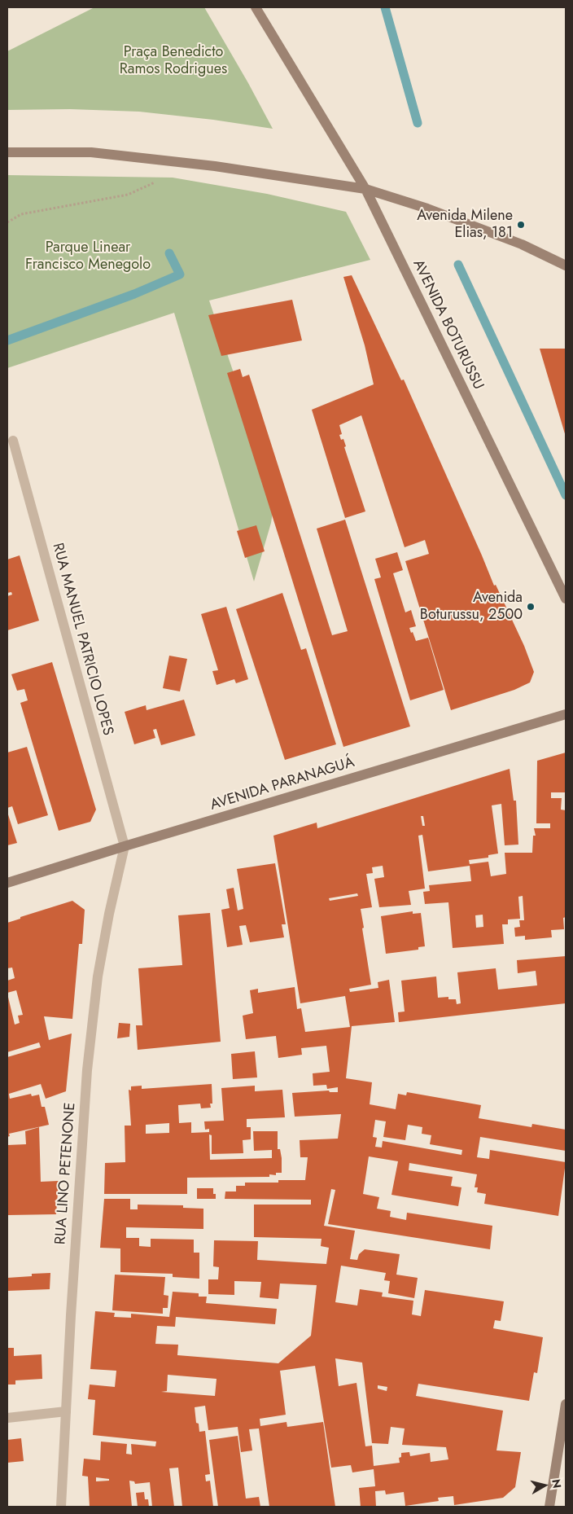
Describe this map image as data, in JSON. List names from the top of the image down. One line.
{"streets":{"main road":["AVENIDA BOTURUSSU","AVENIDA PARANAGUÁ"],"street":["RUA MANUEL PATRICIO LOPES","RUA LINO PETENONE"]},"crossings":[["RUA MANUEL PATRICIO LOPES","AVENIDA PARANAGUÁ"],["RUA MANUEL PATRICIO LOPES","RUA LINO PETENONE"],["AVENIDA PARANAGUÁ","RUA LINO PETENONE"]],"parks":["Praça Benedicto Ramos Rodrigues","Parque Linear Francisco Menegolo"],"places":["Avenida Milene Elias, 181","Avenida Boturussu, 2500"],"north":"right"}
